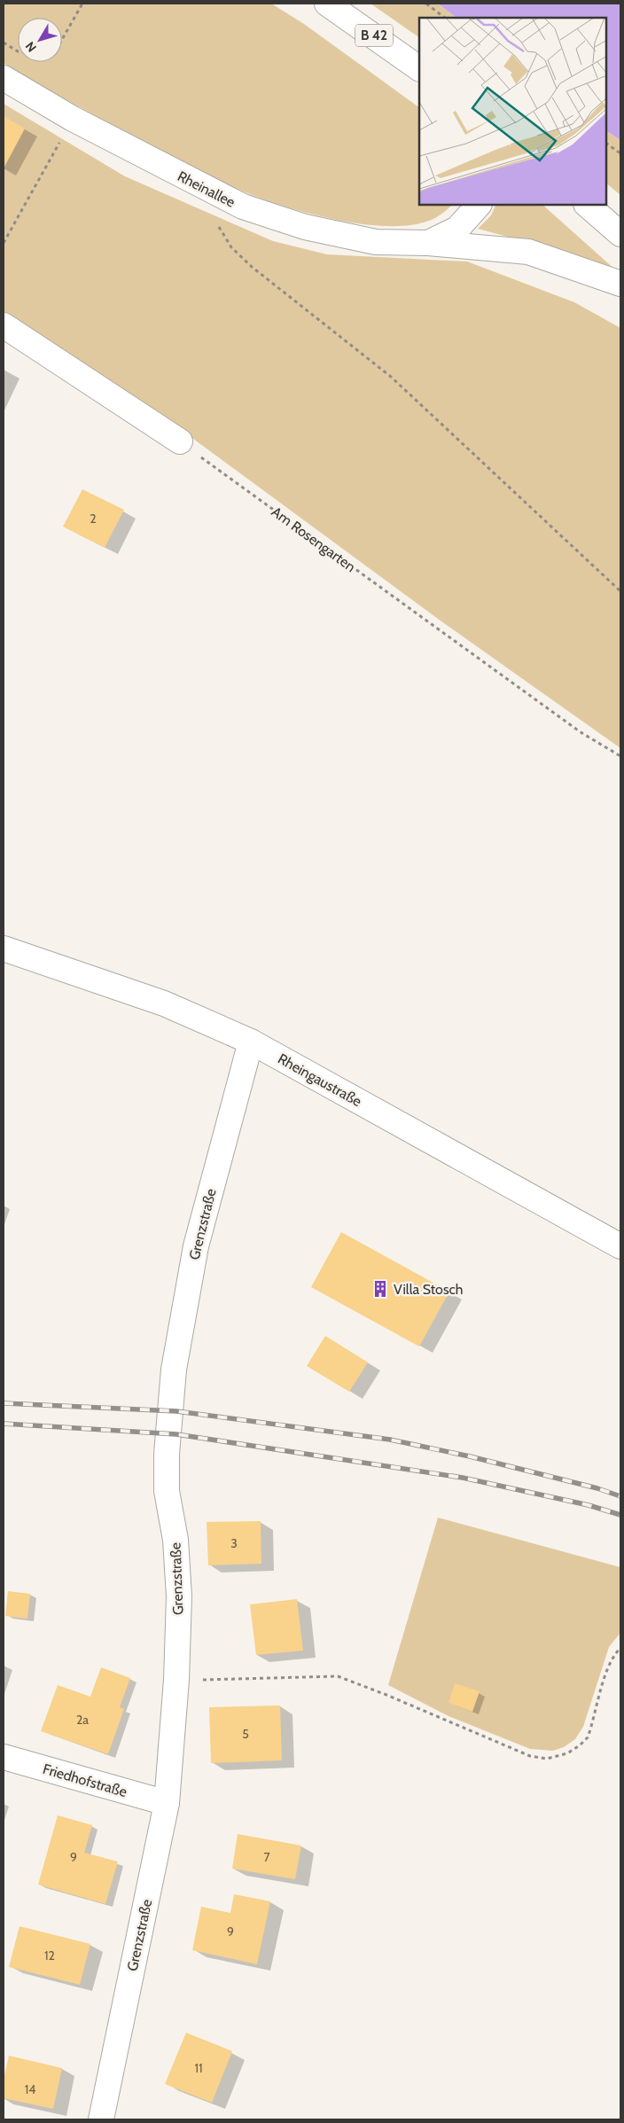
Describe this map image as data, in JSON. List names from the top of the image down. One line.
{"streets":{"street":["B 42","Rheinallee","Rheingaustraße","Grenzstraße","Friedhofstraße"],"path":["Am Rosengarten"]},"crossings":[["Rheingaustraße","Grenzstraße"],["Grenzstraße","Friedhofstraße"]],"places":{"building":["Villa Stosch"]},"house_numbers":["2","3","2a","5","9","7","9","12","11","14"],"north":"bottom left"}
